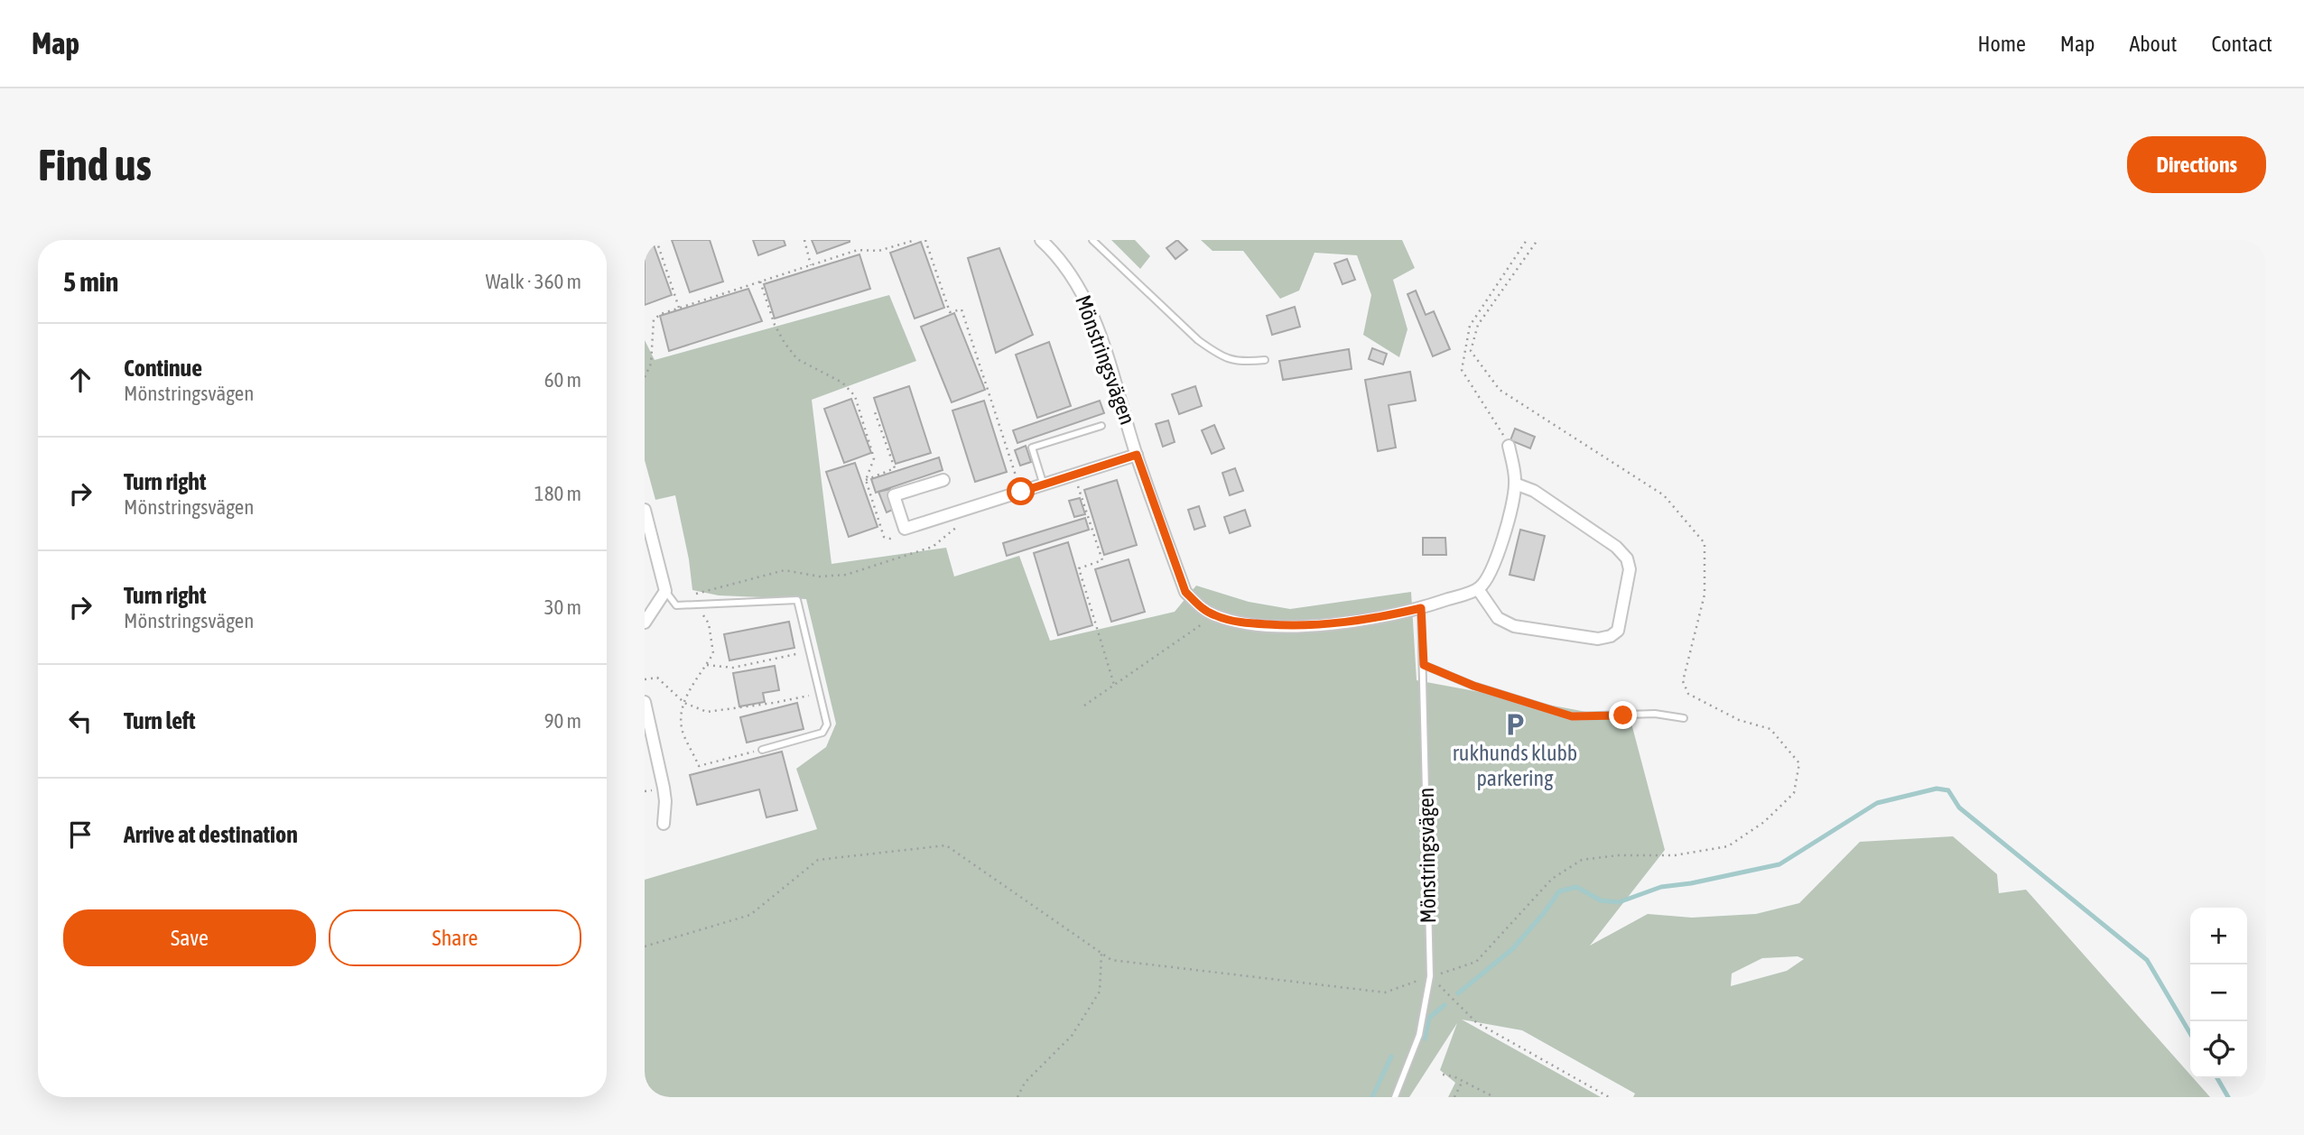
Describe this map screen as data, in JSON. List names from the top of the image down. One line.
{"streets":{"street":["Mönstringsvägen"]},"places":{"parking":["rukhunds klubb parkering"]},"page":{"header":"Map","nav":["Home","Map","About","Contact"],"buttons":["Directions",["Save","Share"]],"title":"Find us","heading":["5 min","Walk · 360 m"],"list":[["Continue","Mönstringsvägen","60 m"],["Turn right","Mönstringsvägen","180 m"],["Turn right","Mönstringsvägen","30 m"],["Turn left","90 m"],"Arrive at destination"],"map_buttons":["+","−"]}}
